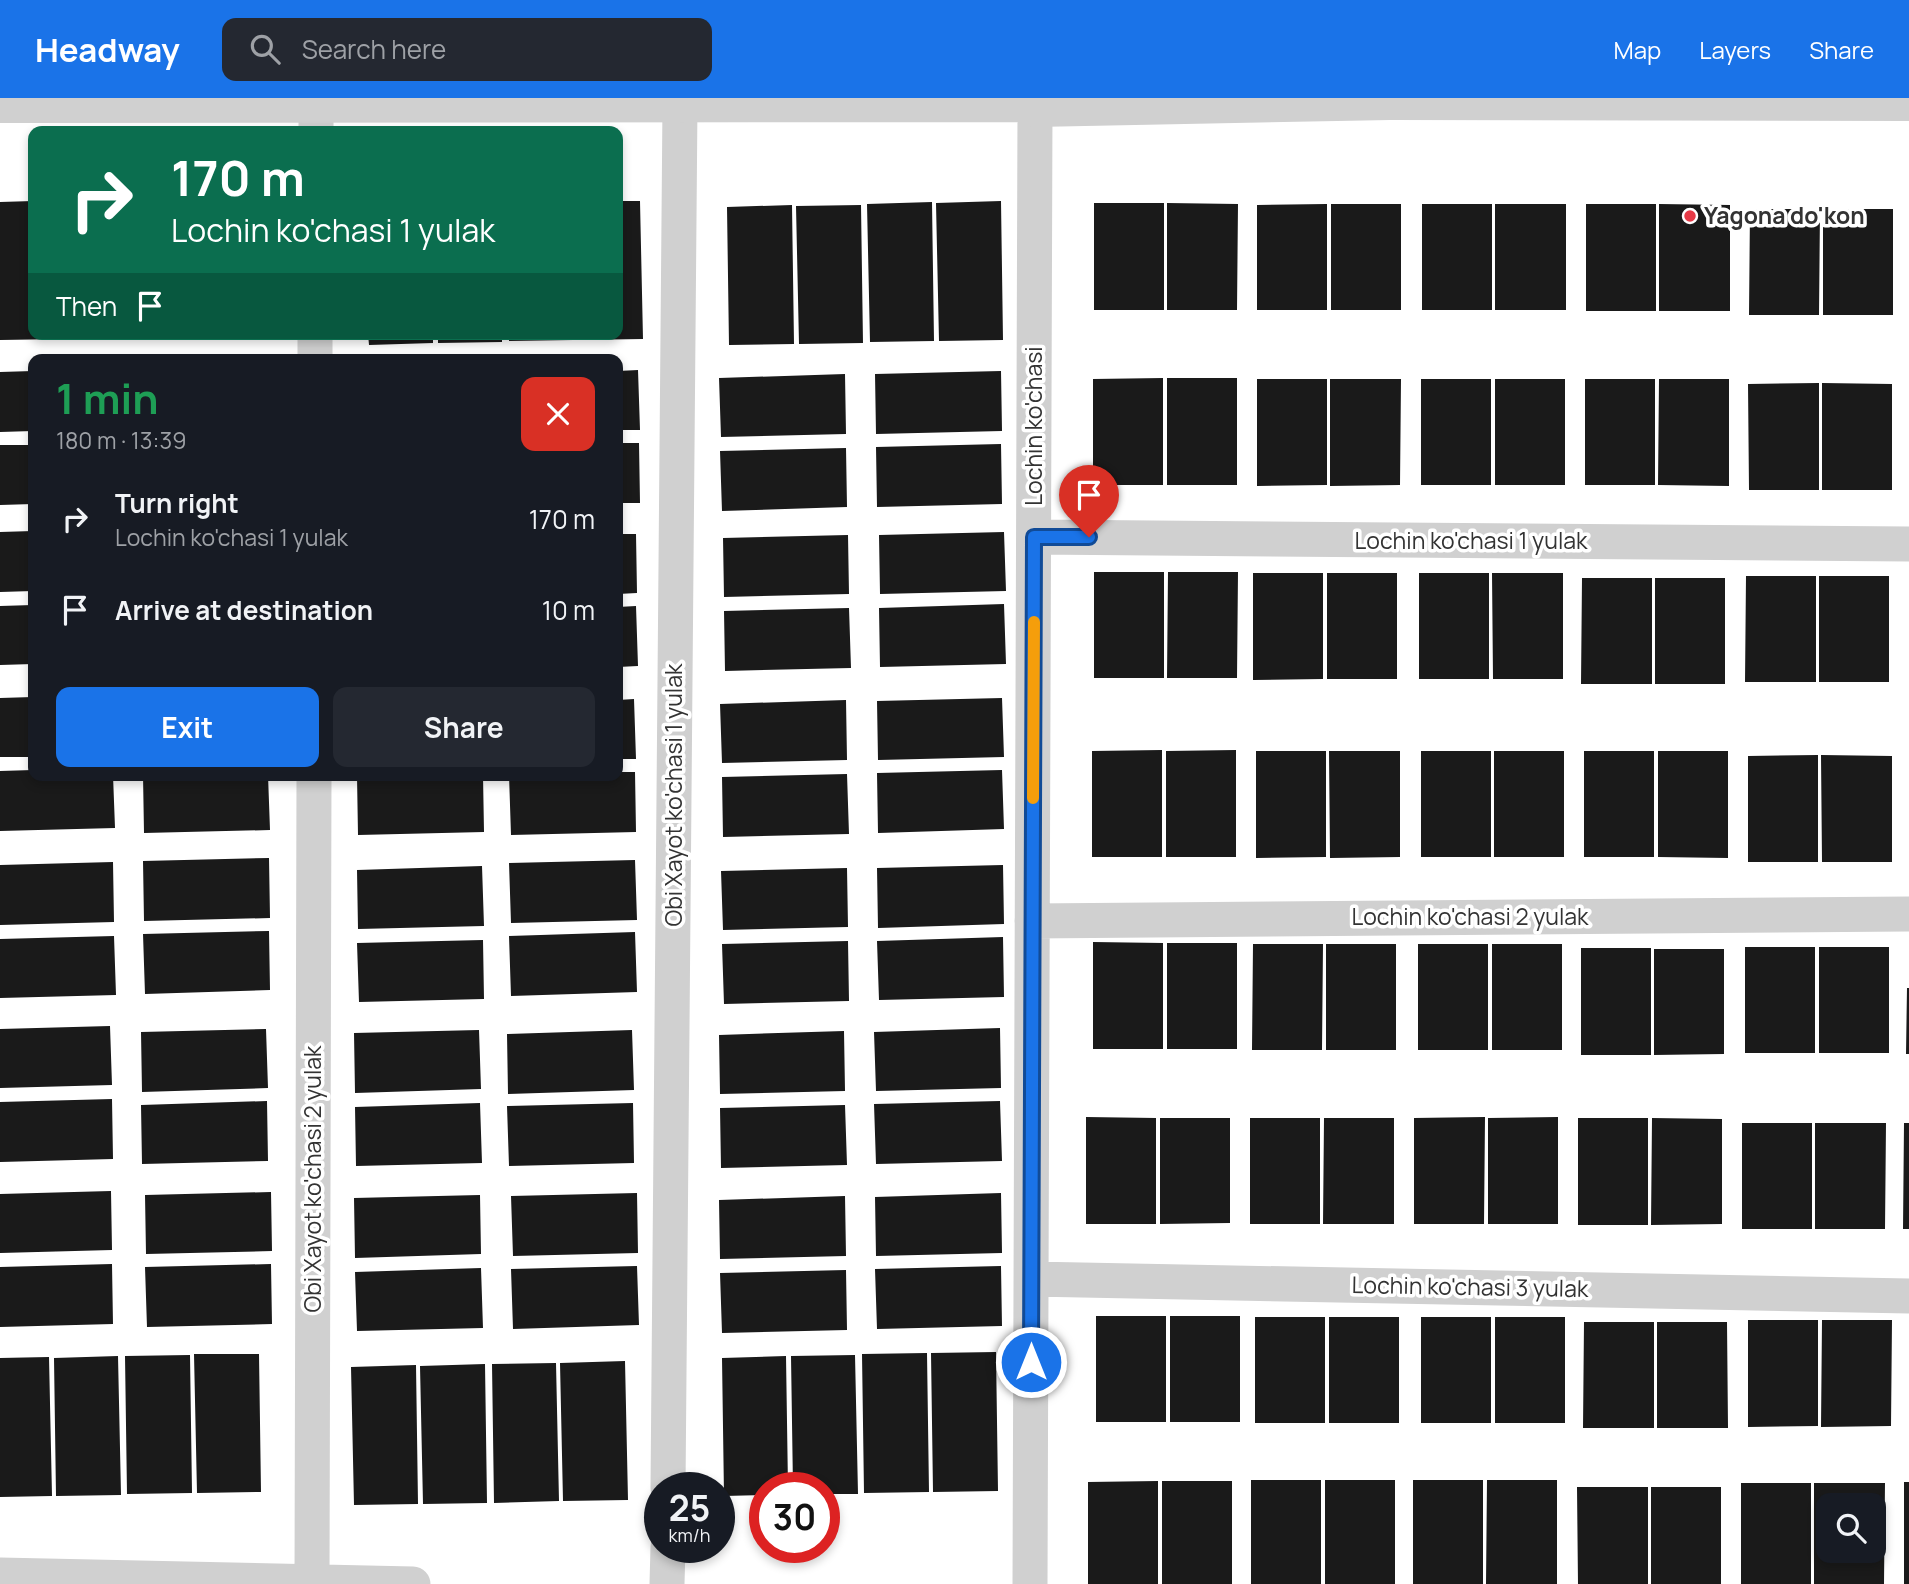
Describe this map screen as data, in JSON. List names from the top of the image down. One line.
{"streets":{"street":["Lochin ko'chasi","Lochin ko'chasi 1 yulak","Obi Xayot ko'chasi 1 yulak","Lochin ko'chasi 2 yulak","Obi Xayot ko'chasi 2 yulak","Lochin ko'chasi 3 yulak"]},"crossings":[["Lochin ko'chasi","Lochin ko'chasi 1 yulak"],["Lochin ko'chasi","Lochin ko'chasi 2 yulak"],["Lochin ko'chasi","Lochin ko'chasi 3 yulak"]],"places":["Yagona do'kon"],"page":{"header":"Headway","search":"Search here","nav":["Map","Layers","Share"],"turn":["170 m","Lochin ko'chasi 1 yulak"],"then":"Then","heading":["1 min","180 m · 13:39"],"list":[{"name":"Turn right","note":"Lochin ko'chasi 1 yulak","value":"170 m"},{"name":"Arrive at destination","value":"10 m"}],"buttons":["Exit","Share"],"speed":"25 km/h","limit":"30"}}
